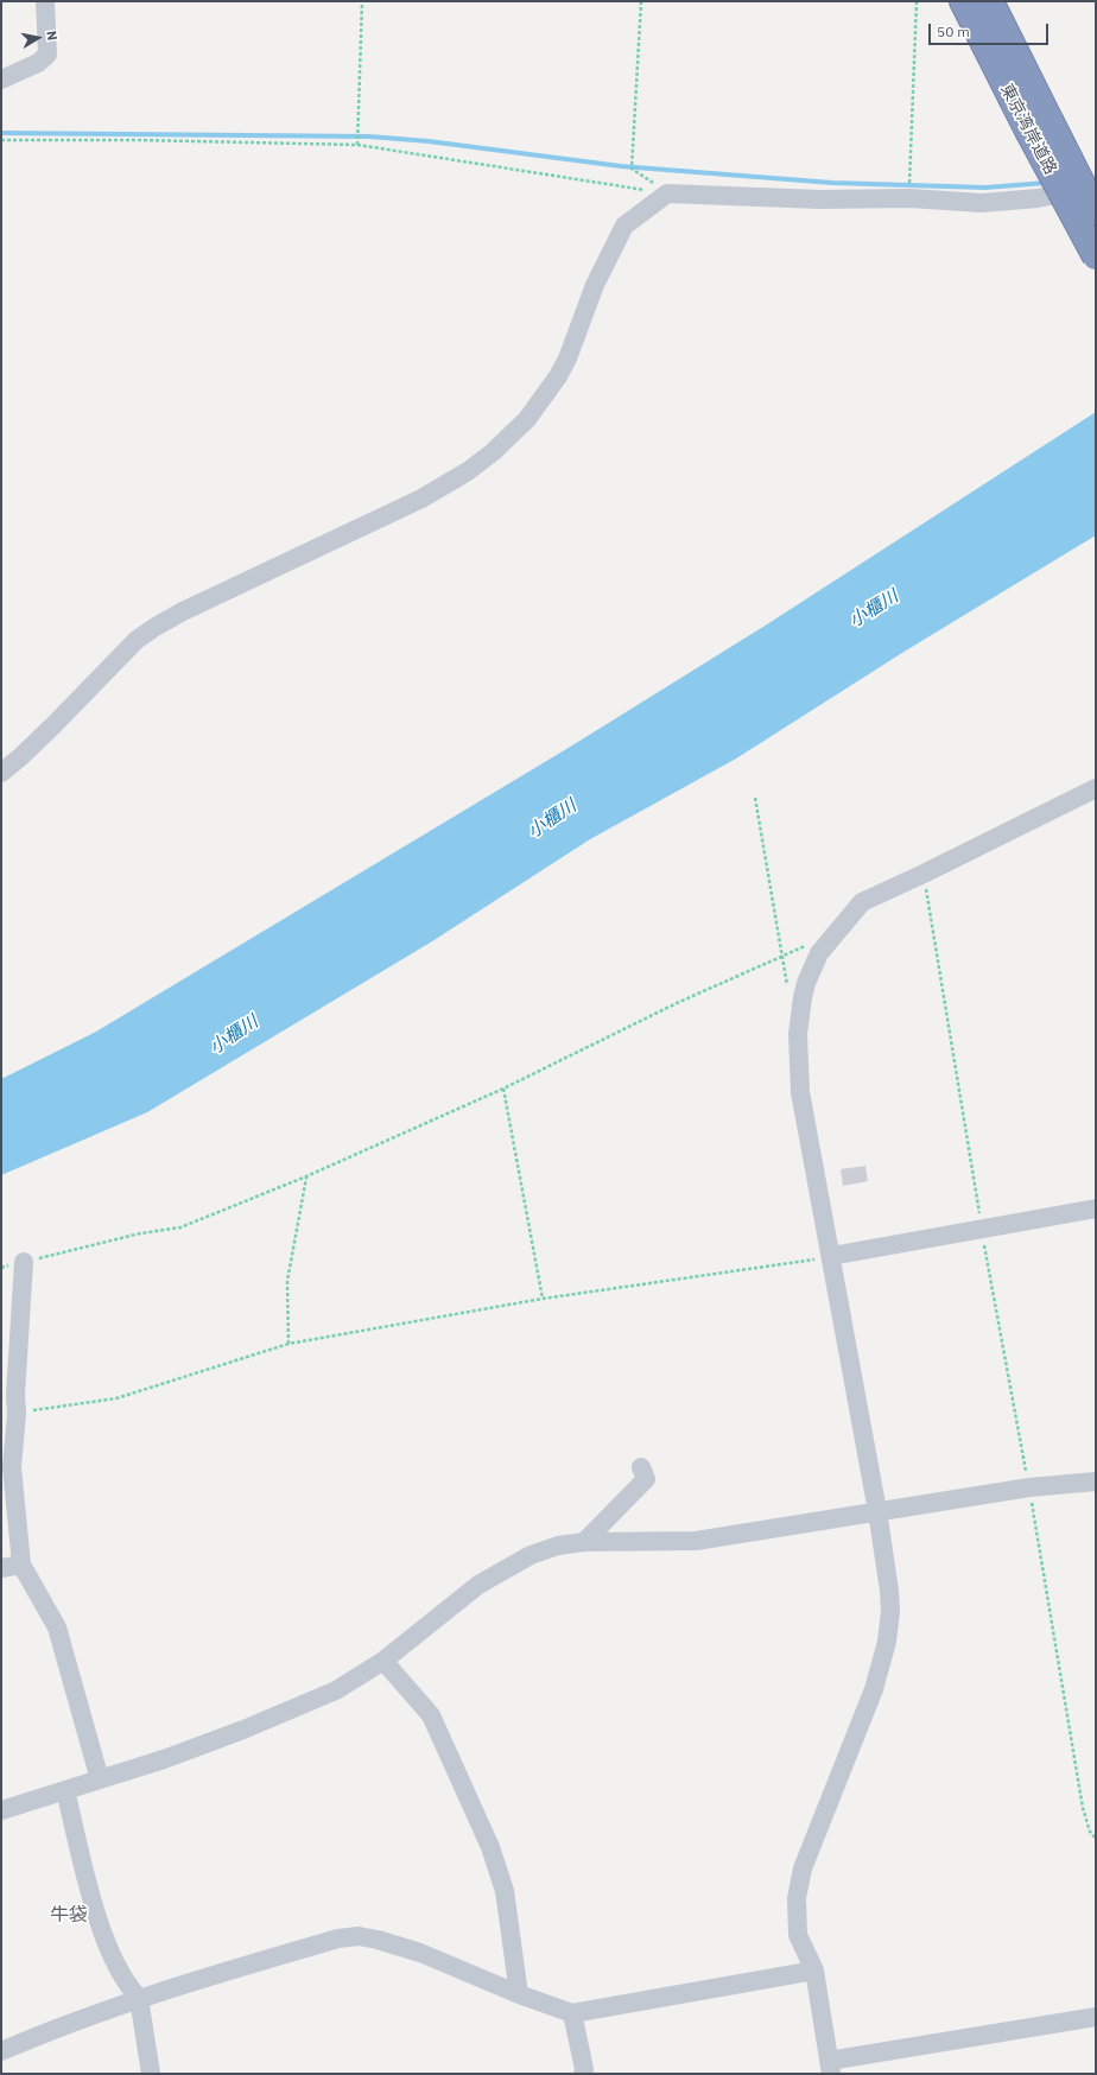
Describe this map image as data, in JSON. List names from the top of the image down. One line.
{"streets":{"highway":["東京湾岸道路"]},"districts":["牛袋"],"water":["小櫃川"],"scale_bar":"50 m","north":"right"}
